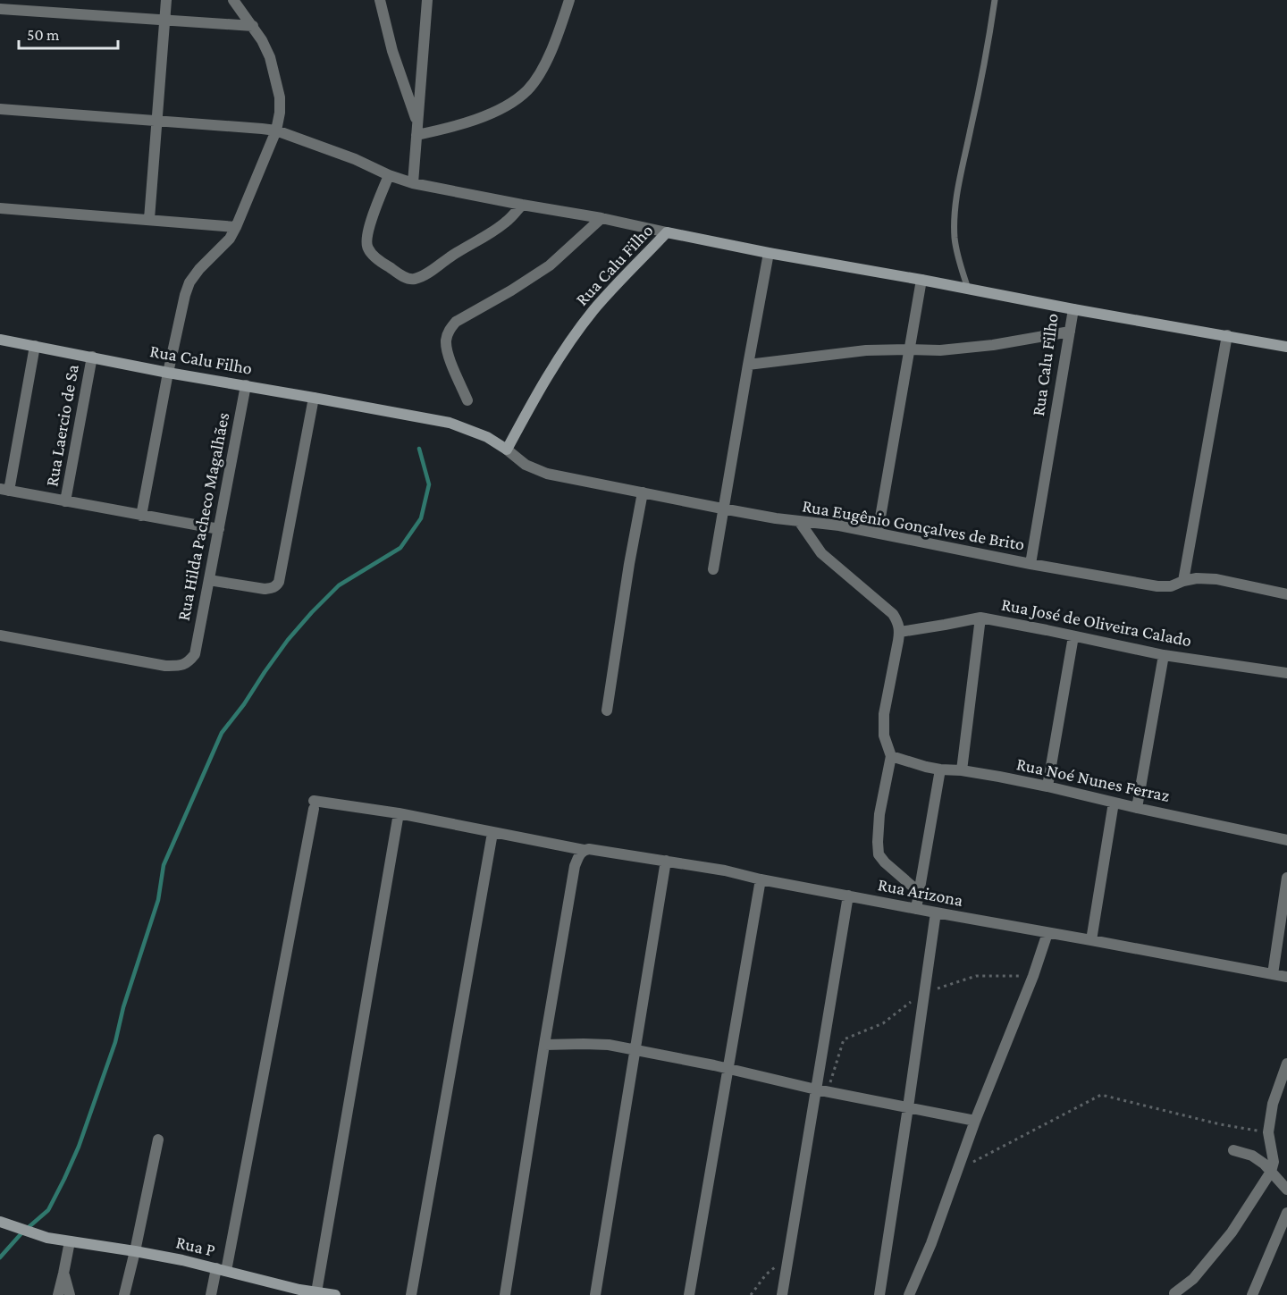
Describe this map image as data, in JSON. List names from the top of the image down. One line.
{"streets":{"street":["Rua Calu Filho","Rua Laercio de Sa","Rua Hilda Pacheco Magalhães","Rua Eugênio Gonçalves de Brito","Rua José de Oliveira Calado","Rua Noé Nunes Ferraz","Rua Arizona","Rua P"]},"crossings":[["Rua Calu Filho","Rua Laercio de Sa"],["Rua Calu Filho","Rua Hilda Pacheco Magalhães"],["Rua Calu Filho","Rua Eugênio Gonçalves de Brito"],["Rua Arizona","Rua P"]],"scale_bar":"50 m"}
